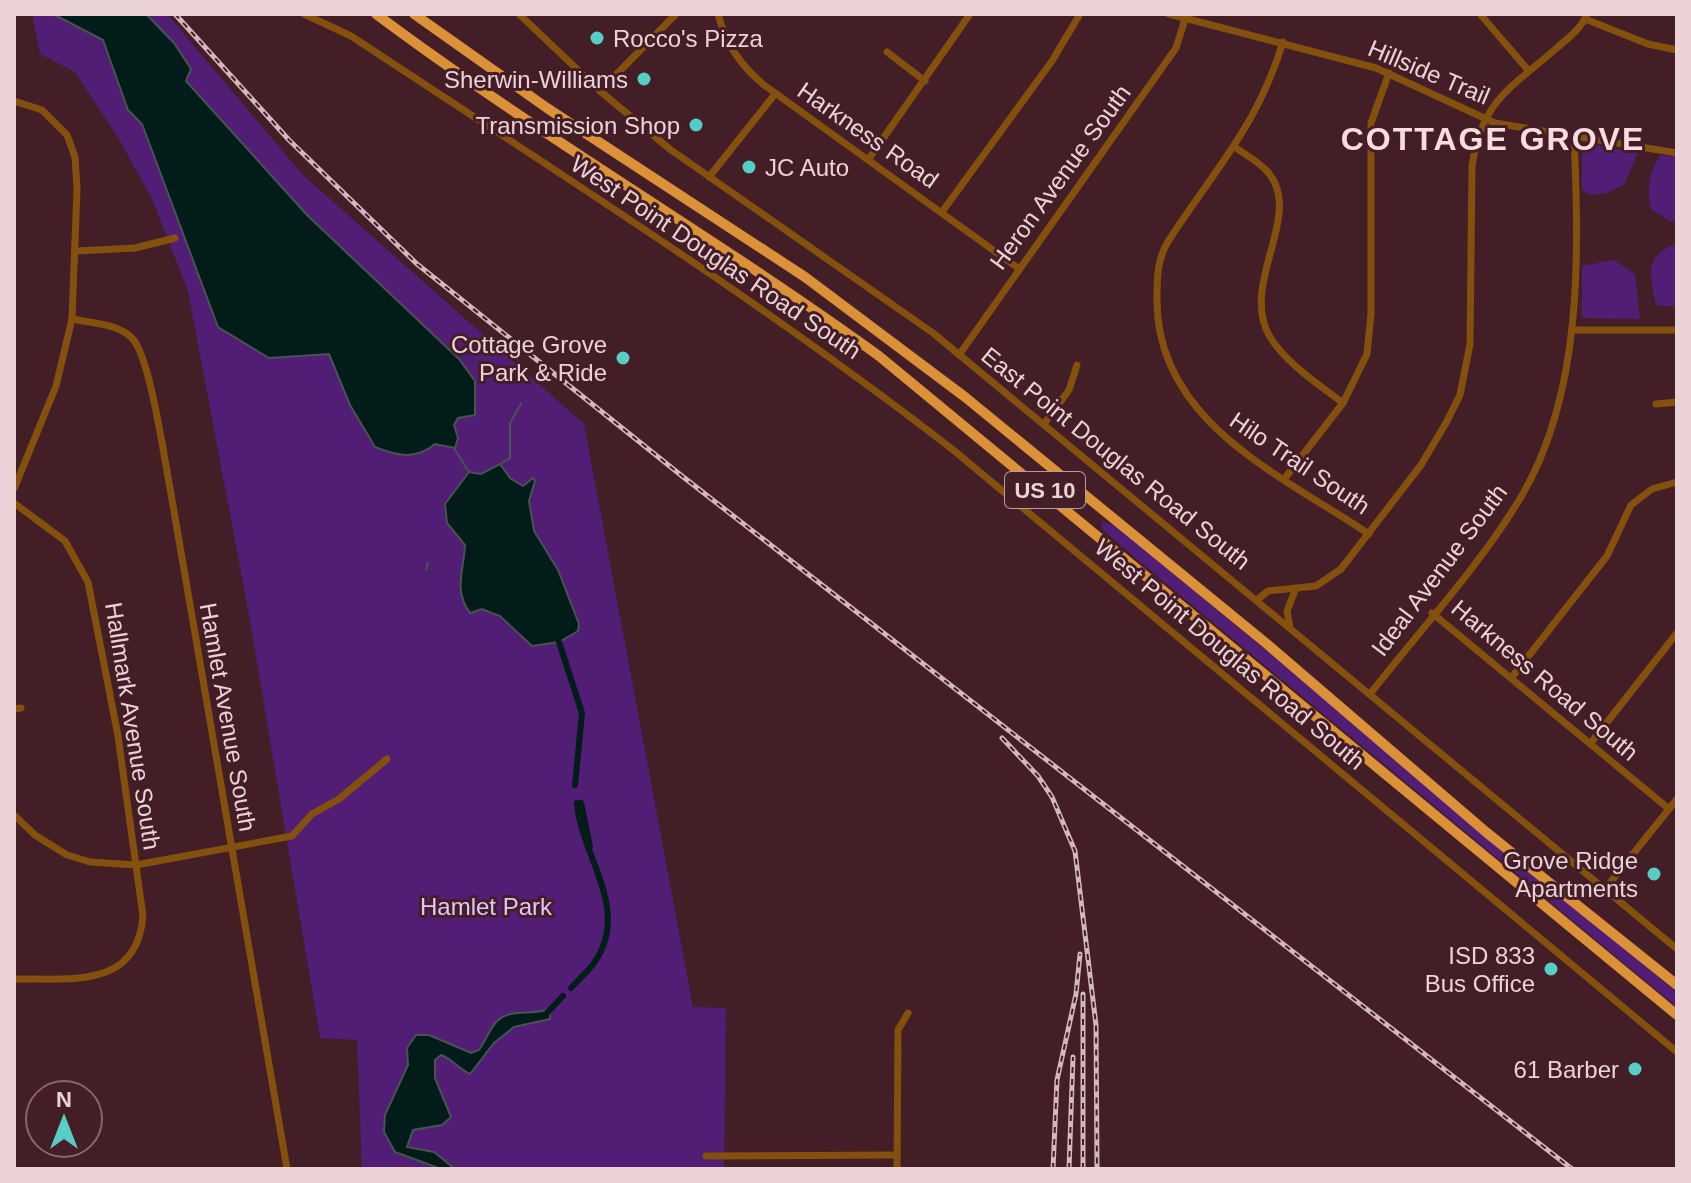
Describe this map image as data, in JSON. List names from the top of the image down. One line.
{"streets":{"highway":["US 10"],"street":["Hillside Trail","Harkness Road","Heron Avenue South","West Point Douglas Road South","East Point Douglas Road South","Hilo Trail South","Ideal Avenue South","Harkness Road South","Hamlet Avenue South","Hallmark Avenue South"]},"crossings":[["Hillside Trail","Heron Avenue South"],["Hillside Trail","Hilo Trail South"],["Hillside Trail","Ideal Avenue South"],["Harkness Road","Heron Avenue South"],["Heron Avenue South","East Point Douglas Road South"],["East Point Douglas Road South","Ideal Avenue South"],["Ideal Avenue South","Harkness Road South"]],"districts":["COTTAGE GROVE"],"parks":["Hamlet Park"],"places":["Rocco's Pizza","Sherwin-Williams","Transmission Shop","JC Auto","Cottage Grove Park & Ride","Grove Ridge Apartments","ISD 833 Bus Office","61 Barber"],"north":"top"}
